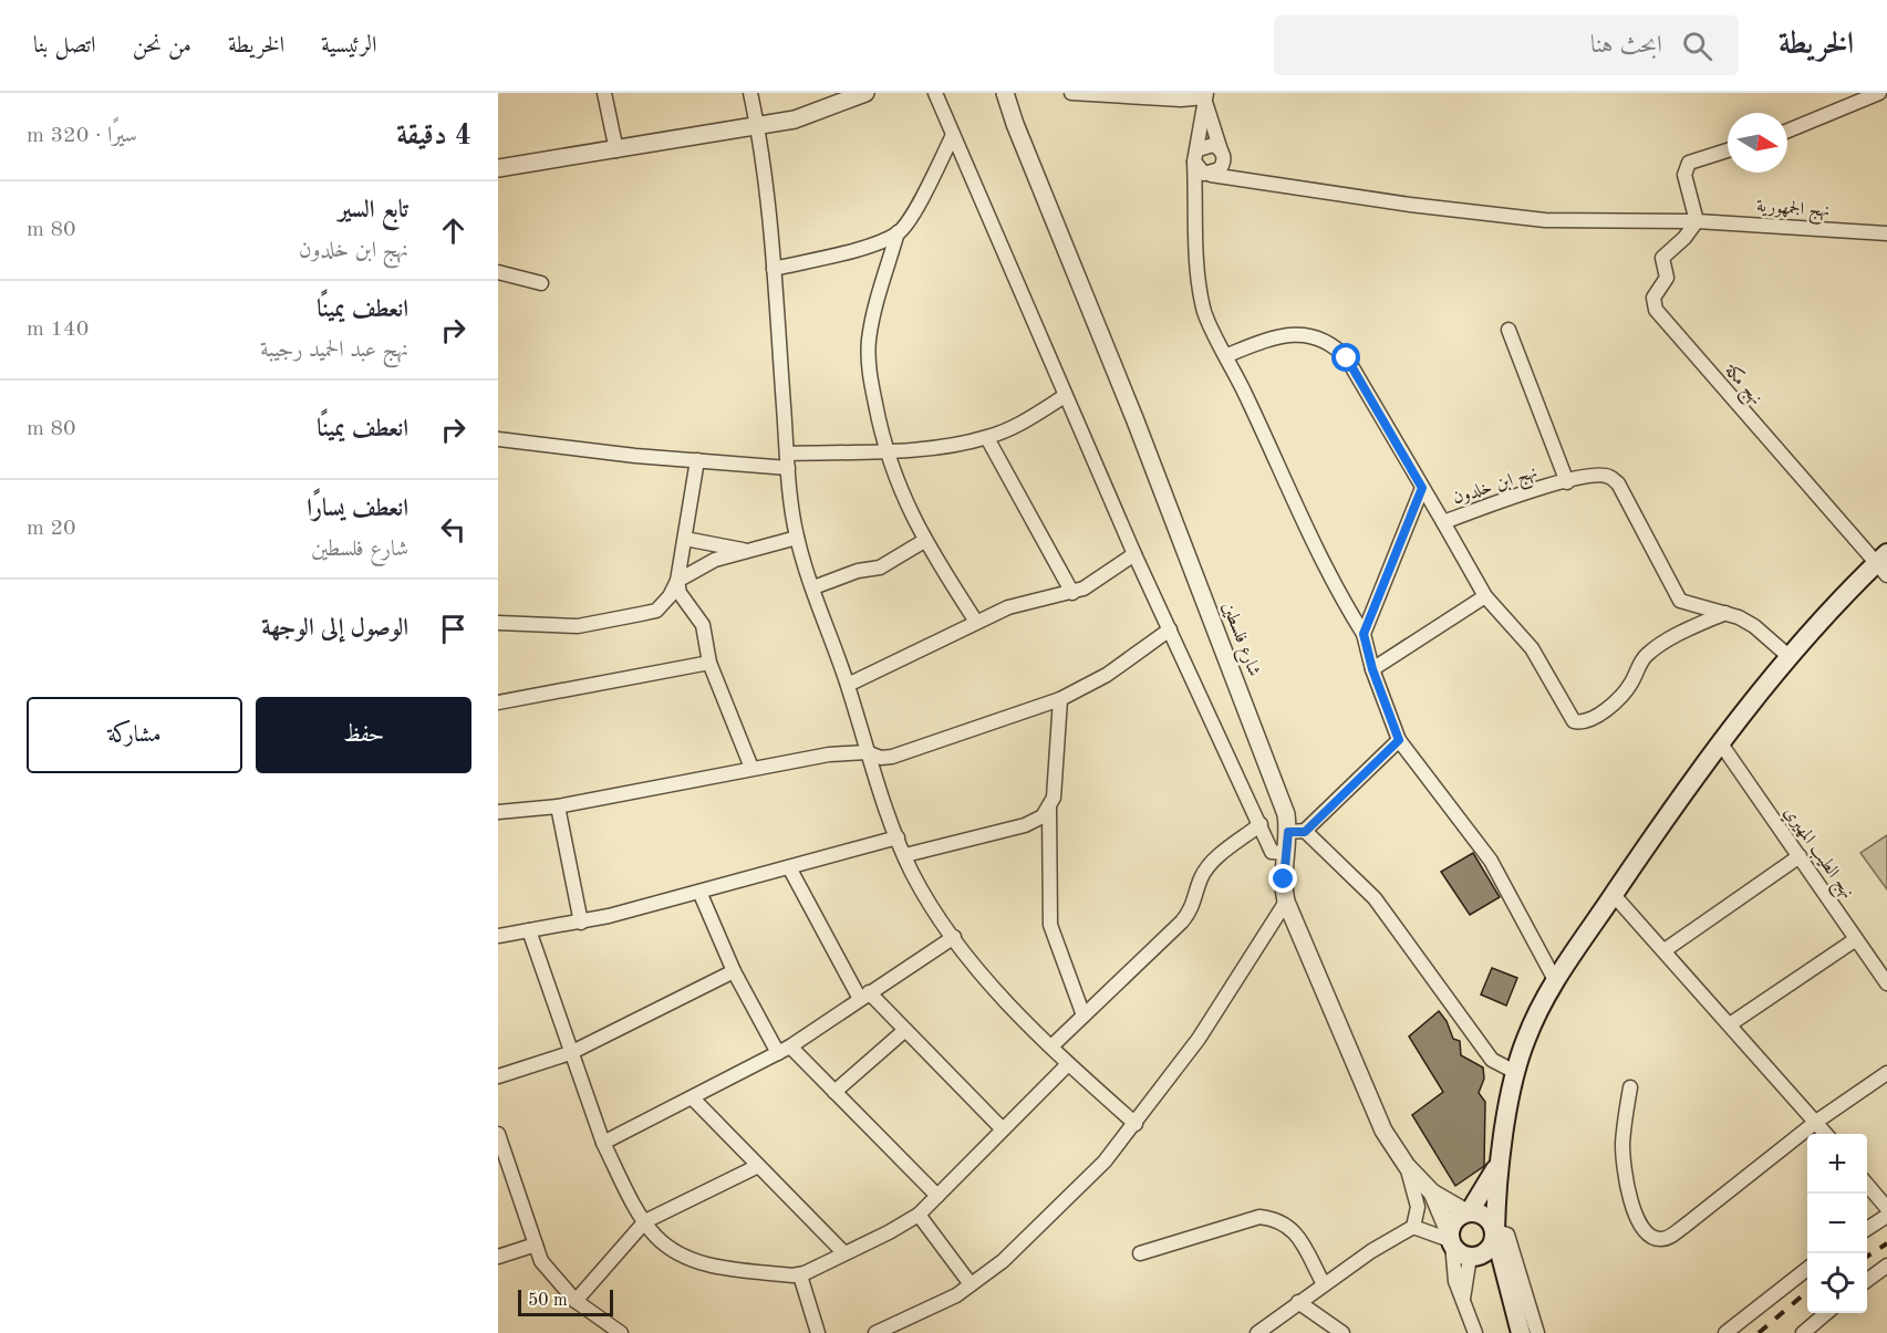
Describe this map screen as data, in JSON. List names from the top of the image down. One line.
{"streets":{"street":["نهج الجمهورية","نهج مكة","نهج ابن خلدون","شارع فلسطين","نهج الطيب المهيري"]},"crossings":[["نهج الجمهورية","نهج مكة"]],"scale_bar":"50 m","north":"right","page":{"header":"الخريطة","search":"ابحث هنا","nav":["الرئيسية","الخريطة","من نحن","اتصل بنا"],"heading":["4 دقيقة","سيرًا · 320 m"],"list":[["تابع السير","نهج ابن خلدون","80 m"],["انعطف يمينًا","نهج عبد الحميد رجيبة","140 m"],["انعطف يمينًا","80 m"],["انعطف يسارًا","شارع فلسطين","20 m"],"الوصول إلى الوجهة"],"buttons":["حفظ","مشاركة"],"map_buttons":["+","−"],"scale":"50 m"}}
